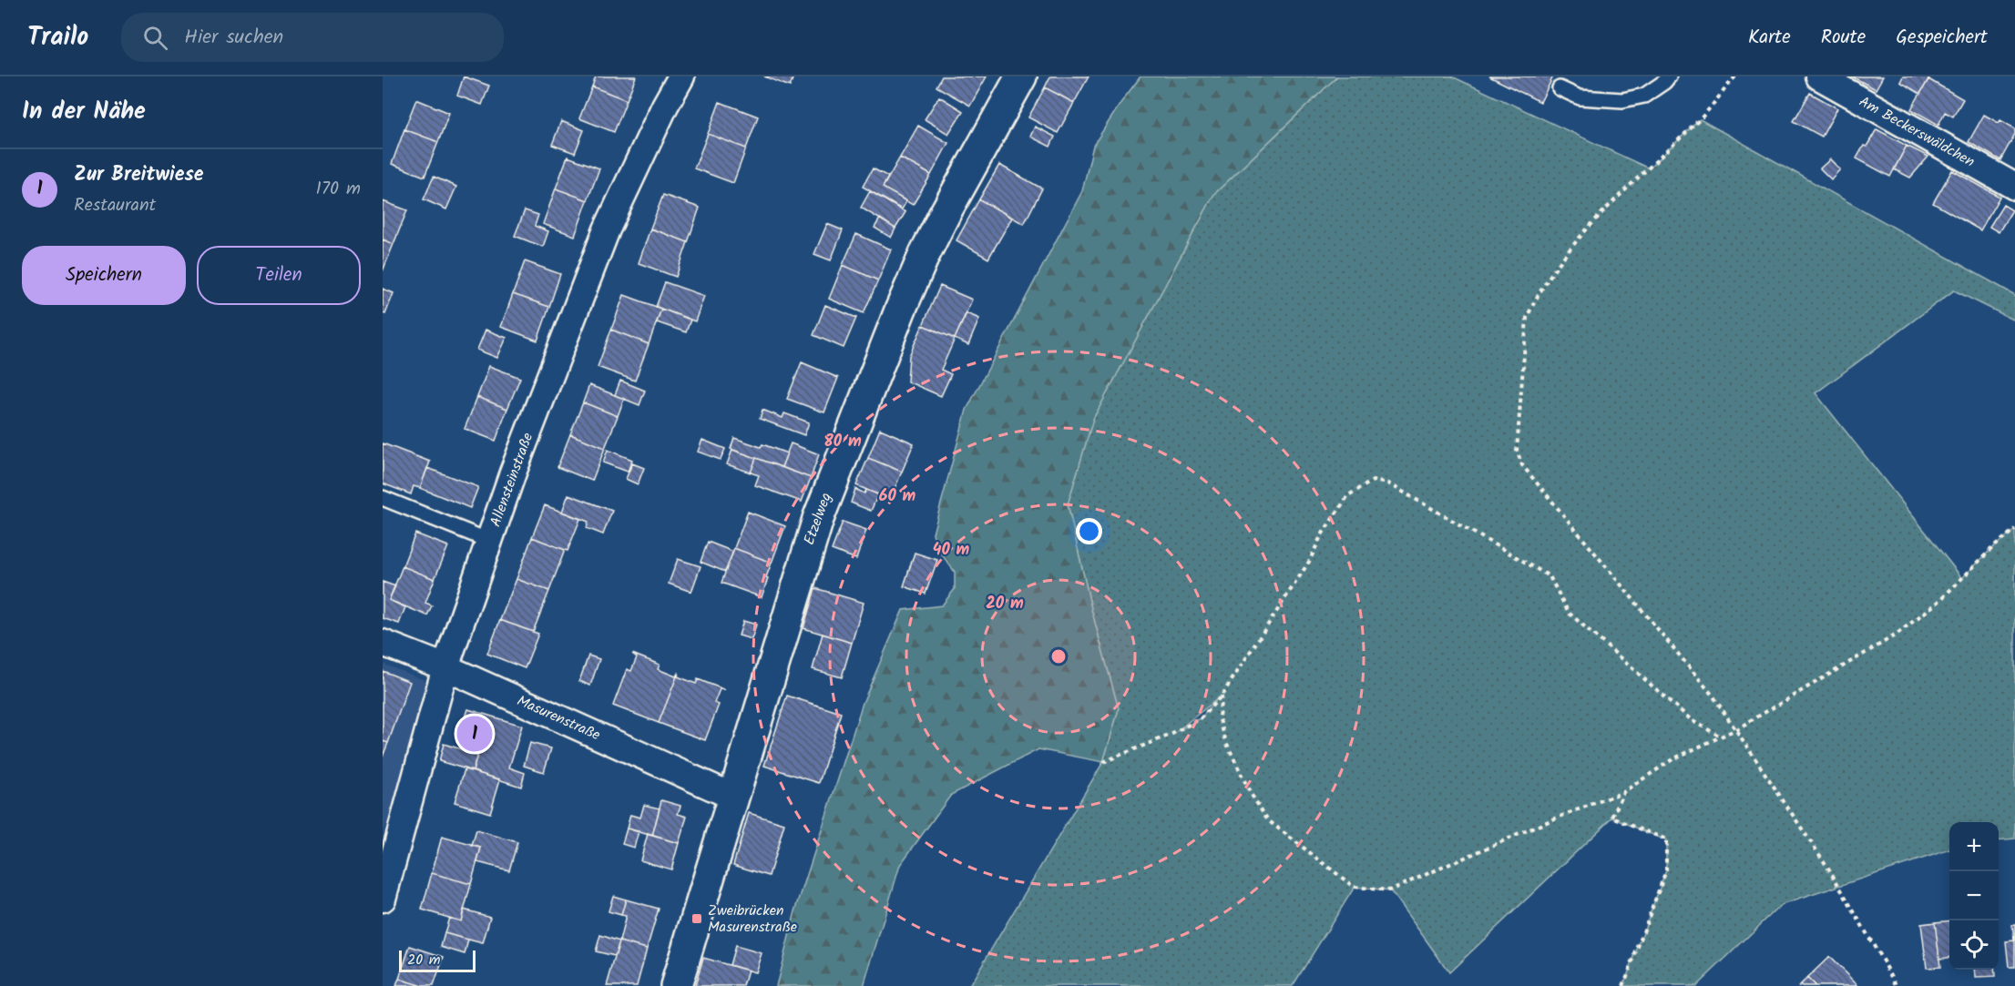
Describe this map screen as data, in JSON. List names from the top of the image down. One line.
{"streets":{"street":["Am Beckerswäldchen","Allensteinstraße","Etzelweg","Masurenstraße"]},"crossings":[["Allensteinstraße","Masurenstraße"],["Etzelweg","Masurenstraße"]],"places":{"transit":["Zweibrücken Masurenstraße"]},"scale_bar":"20 m","page":{"header":"Trailo","search":"Hier suchen","nav":["Karte","Route","Gespeichert"],"heading":"In der Nähe","list":[{"mark":"1","name":"Zur Breitwiese","note":"Restaurant","value":"170 m"}],"buttons":["Speichern","Teilen"],"pins":"1","map_buttons":["+","−"],"scale":"20 m"},"rings":["80 m","60 m","40 m","20 m"]}
